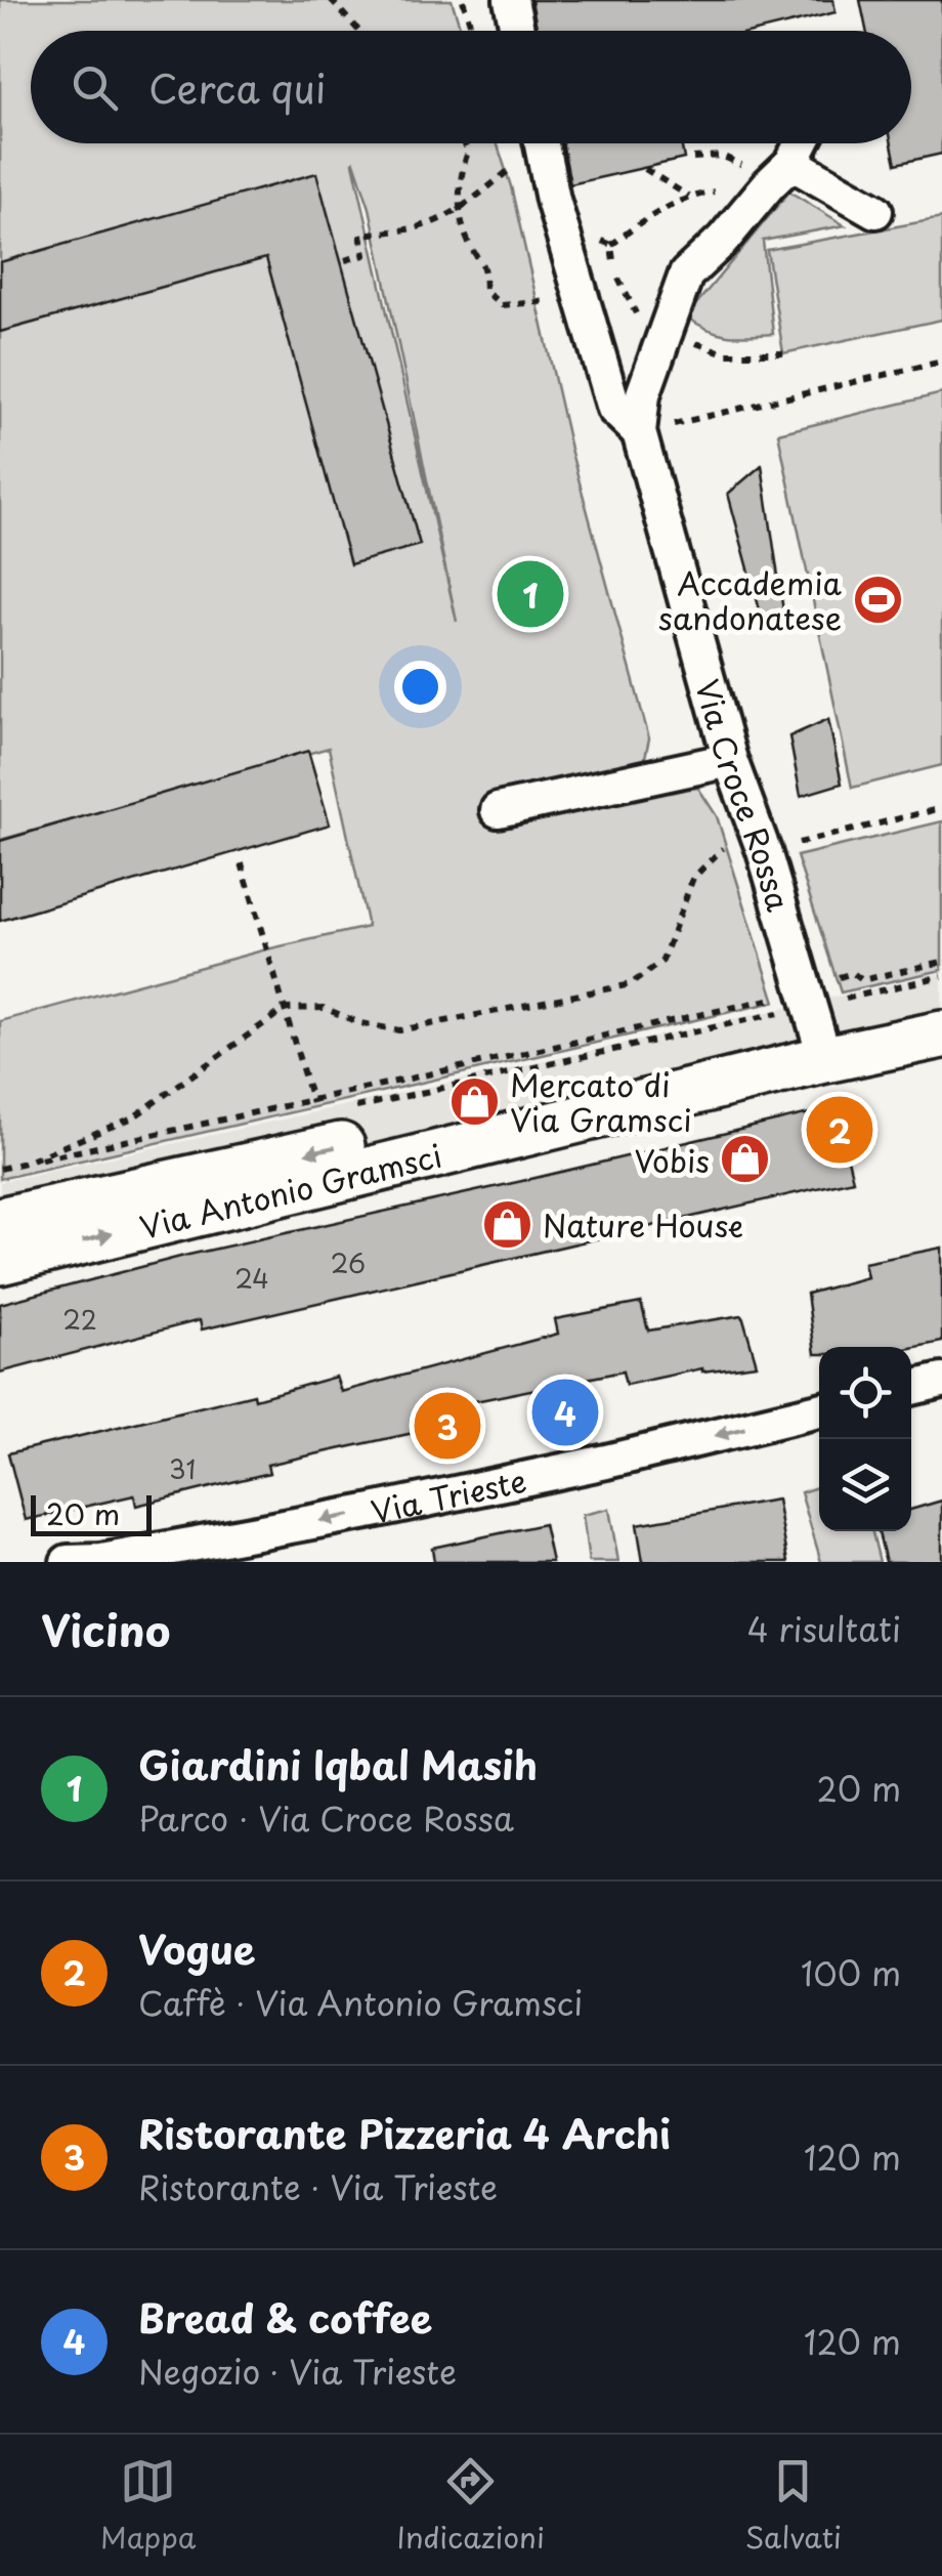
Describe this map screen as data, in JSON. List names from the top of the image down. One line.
{"streets":{"street":["Via Croce Rossa","Via Antonio Gramsci","Via Trieste"]},"crossings":[["Via Croce Rossa","Via Antonio Gramsci"]],"one_way":["Via Trieste"],"places":{"sports":["Accademia sandonatese"],"shop":["Mercato di Via Gramsci","Vobis","Nature House"]},"house_numbers":["26","24","22","31"],"scale_bar":"20 m","page":{"search":"Cerca qui","pins":["1","2","4","3"],"scale":"20 m","heading":["Vicino","4 risultati"],"list":[{"mark":"1","name":"Giardini Iqbal Masih","note":"Parco · Via Croce Rossa","value":"20 m"},{"mark":"2","name":"Vogue","note":"Caffè · Via Antonio Gramsci","value":"100 m"},{"mark":"3","name":"Ristorante Pizzeria 4 Archi","note":"Ristorante · Via Trieste","value":"120 m"},{"mark":"4","name":"Bread & coffee","note":"Negozio · Via Trieste","value":"120 m"}],"nav":["Mappa","Indicazioni","Salvati"]}}
